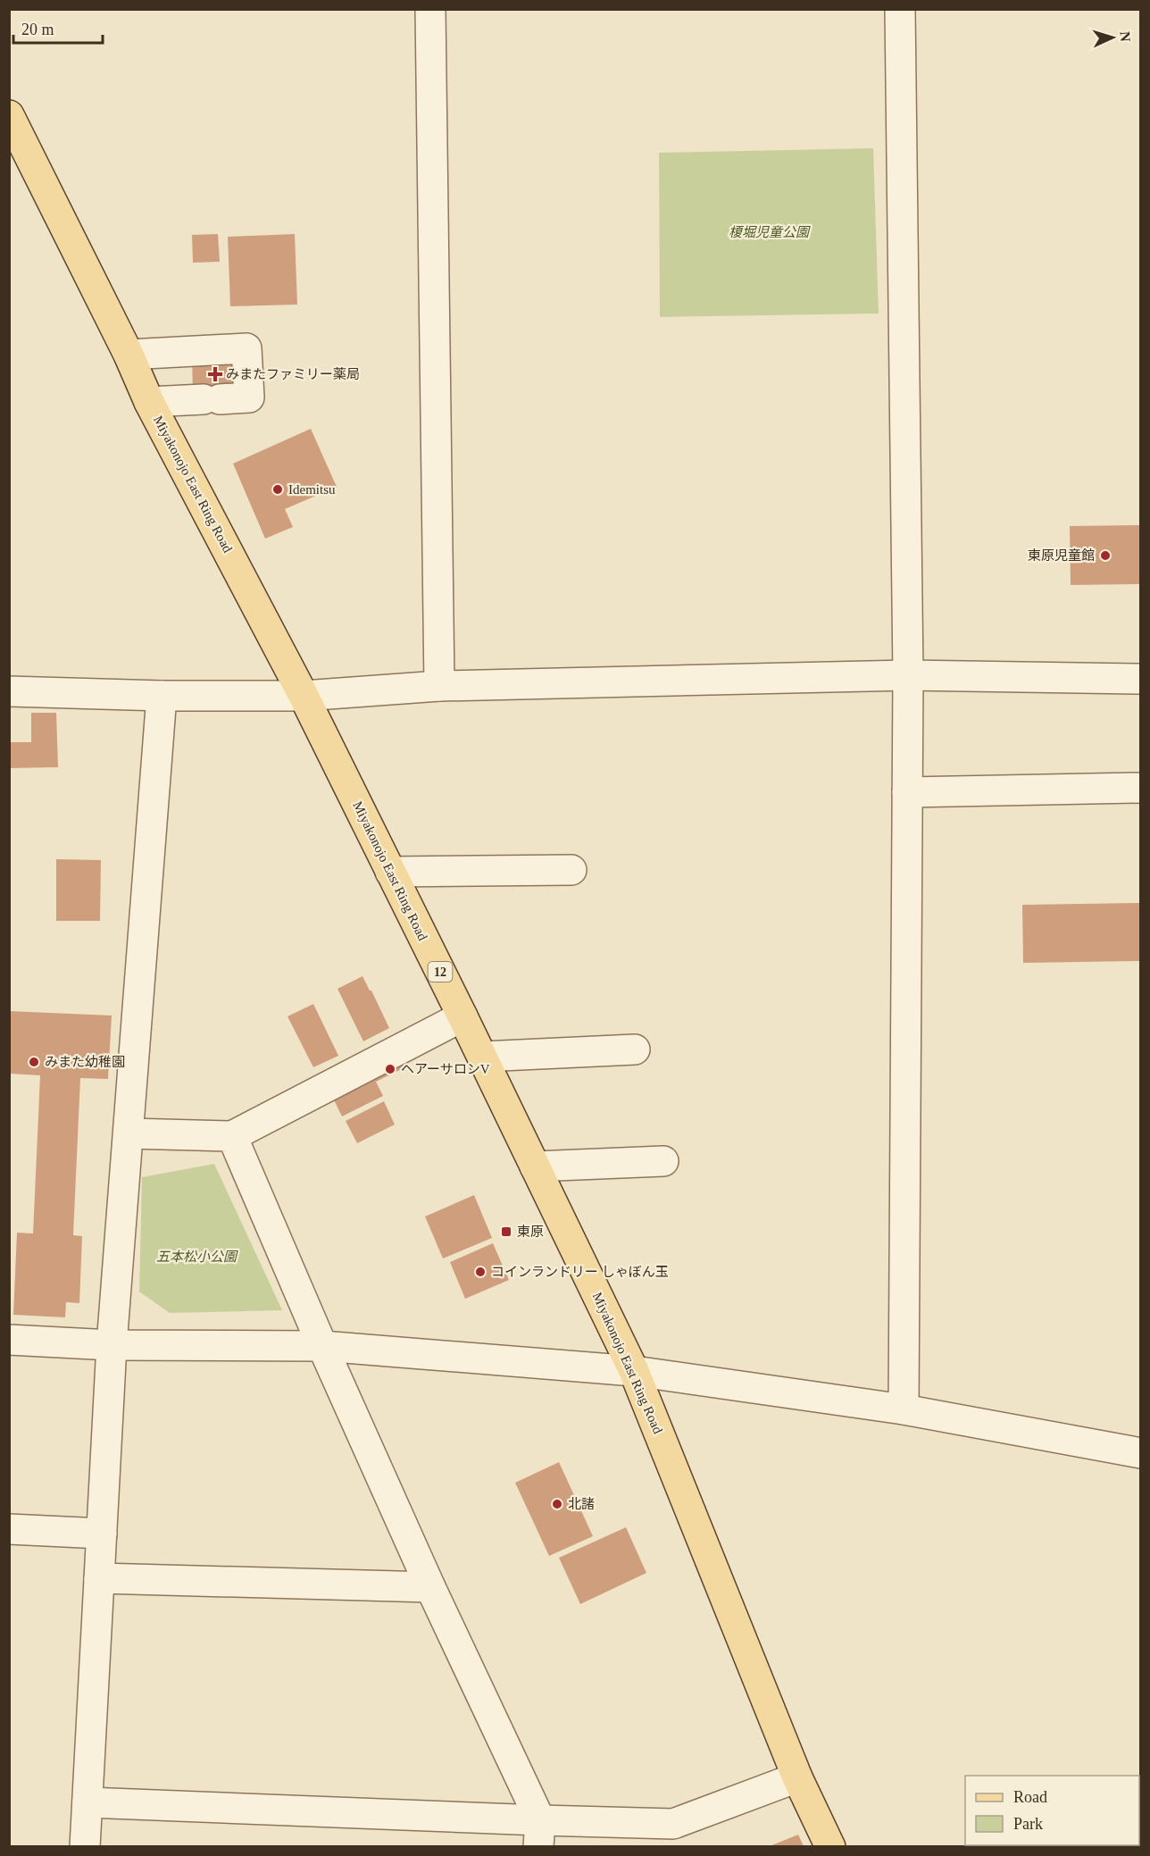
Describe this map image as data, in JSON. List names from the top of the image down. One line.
{"streets":{"main road":["Miyakonojo East Ring Road","12"]},"parks":["榎堀児童公園","五本松小公園"],"places":{"health":["みまたファミリー薬局"],"other":["Idemitsu","東原児童館","みまた幼稚園","ヘアーサロンV","コインランドリー しゃぼん玉","北諸"],"transit":["東原"]},"legend":["Road","Park"],"scale_bar":"20 m","north":"right"}
